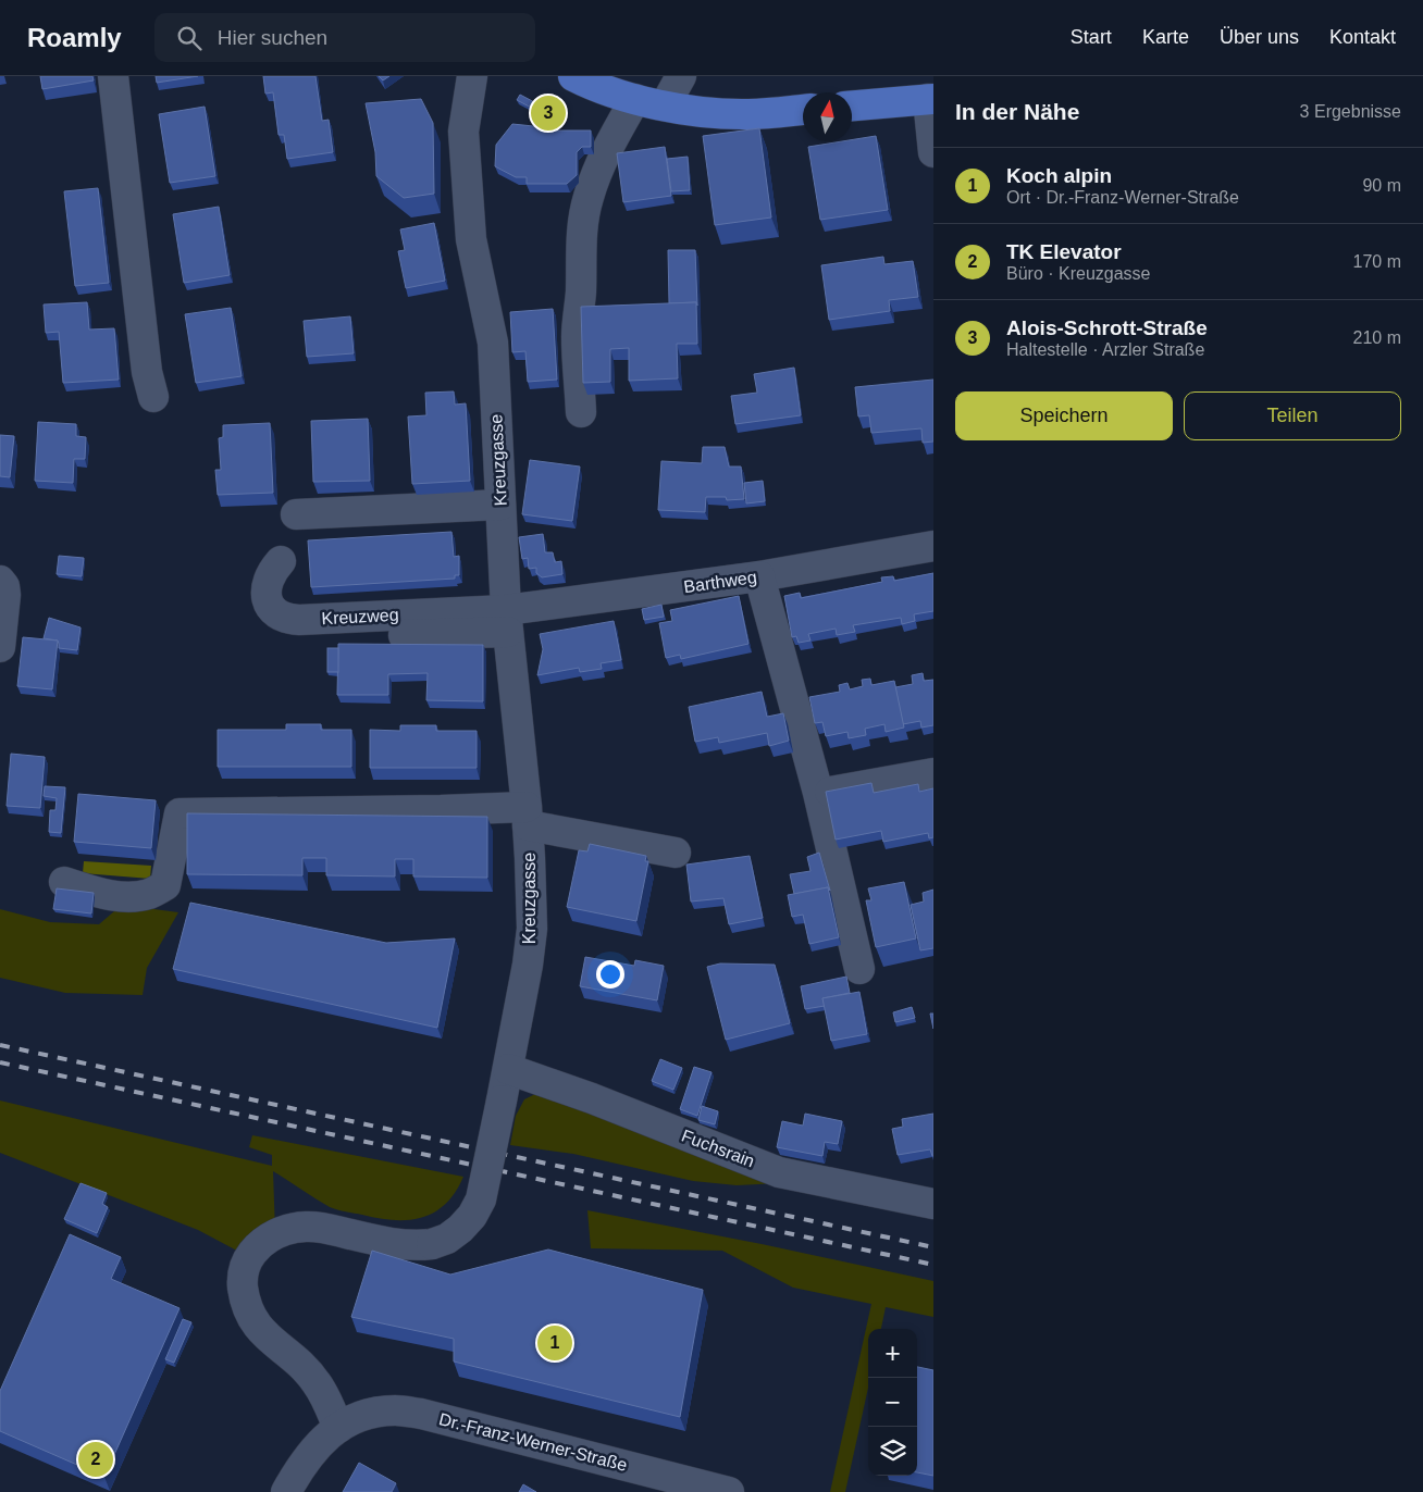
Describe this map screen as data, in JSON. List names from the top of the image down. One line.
{"streets":{"street":["Kreuzgasse","Barthweg","Kreuzweg","Fuchsrain","Dr.-Franz-Werner-Straße"]},"crossings":[["Kreuzgasse","Barthweg"],["Kreuzgasse","Kreuzweg"],["Kreuzgasse","Fuchsrain"],["Kreuzgasse","Dr.-Franz-Werner-Straße"],["Barthweg","Kreuzweg"]],"north":"top","page":{"header":"Roamly","search":"Hier suchen","nav":["Start","Karte","Über uns","Kontakt"],"heading":["In der Nähe","3 Ergebnisse"],"pins":["3","1","2"],"list":[{"mark":"1","name":"Koch alpin","note":"Ort · Dr.-Franz-Werner-Straße","value":"90 m"},{"mark":"2","name":"TK Elevator","note":"Büro · Kreuzgasse","value":"170 m"},{"mark":"3","name":"Alois-Schrott-Straße","note":"Haltestelle · Arzler Straße","value":"210 m"}],"buttons":["Speichern","Teilen"],"map_buttons":["+","−"]}}
